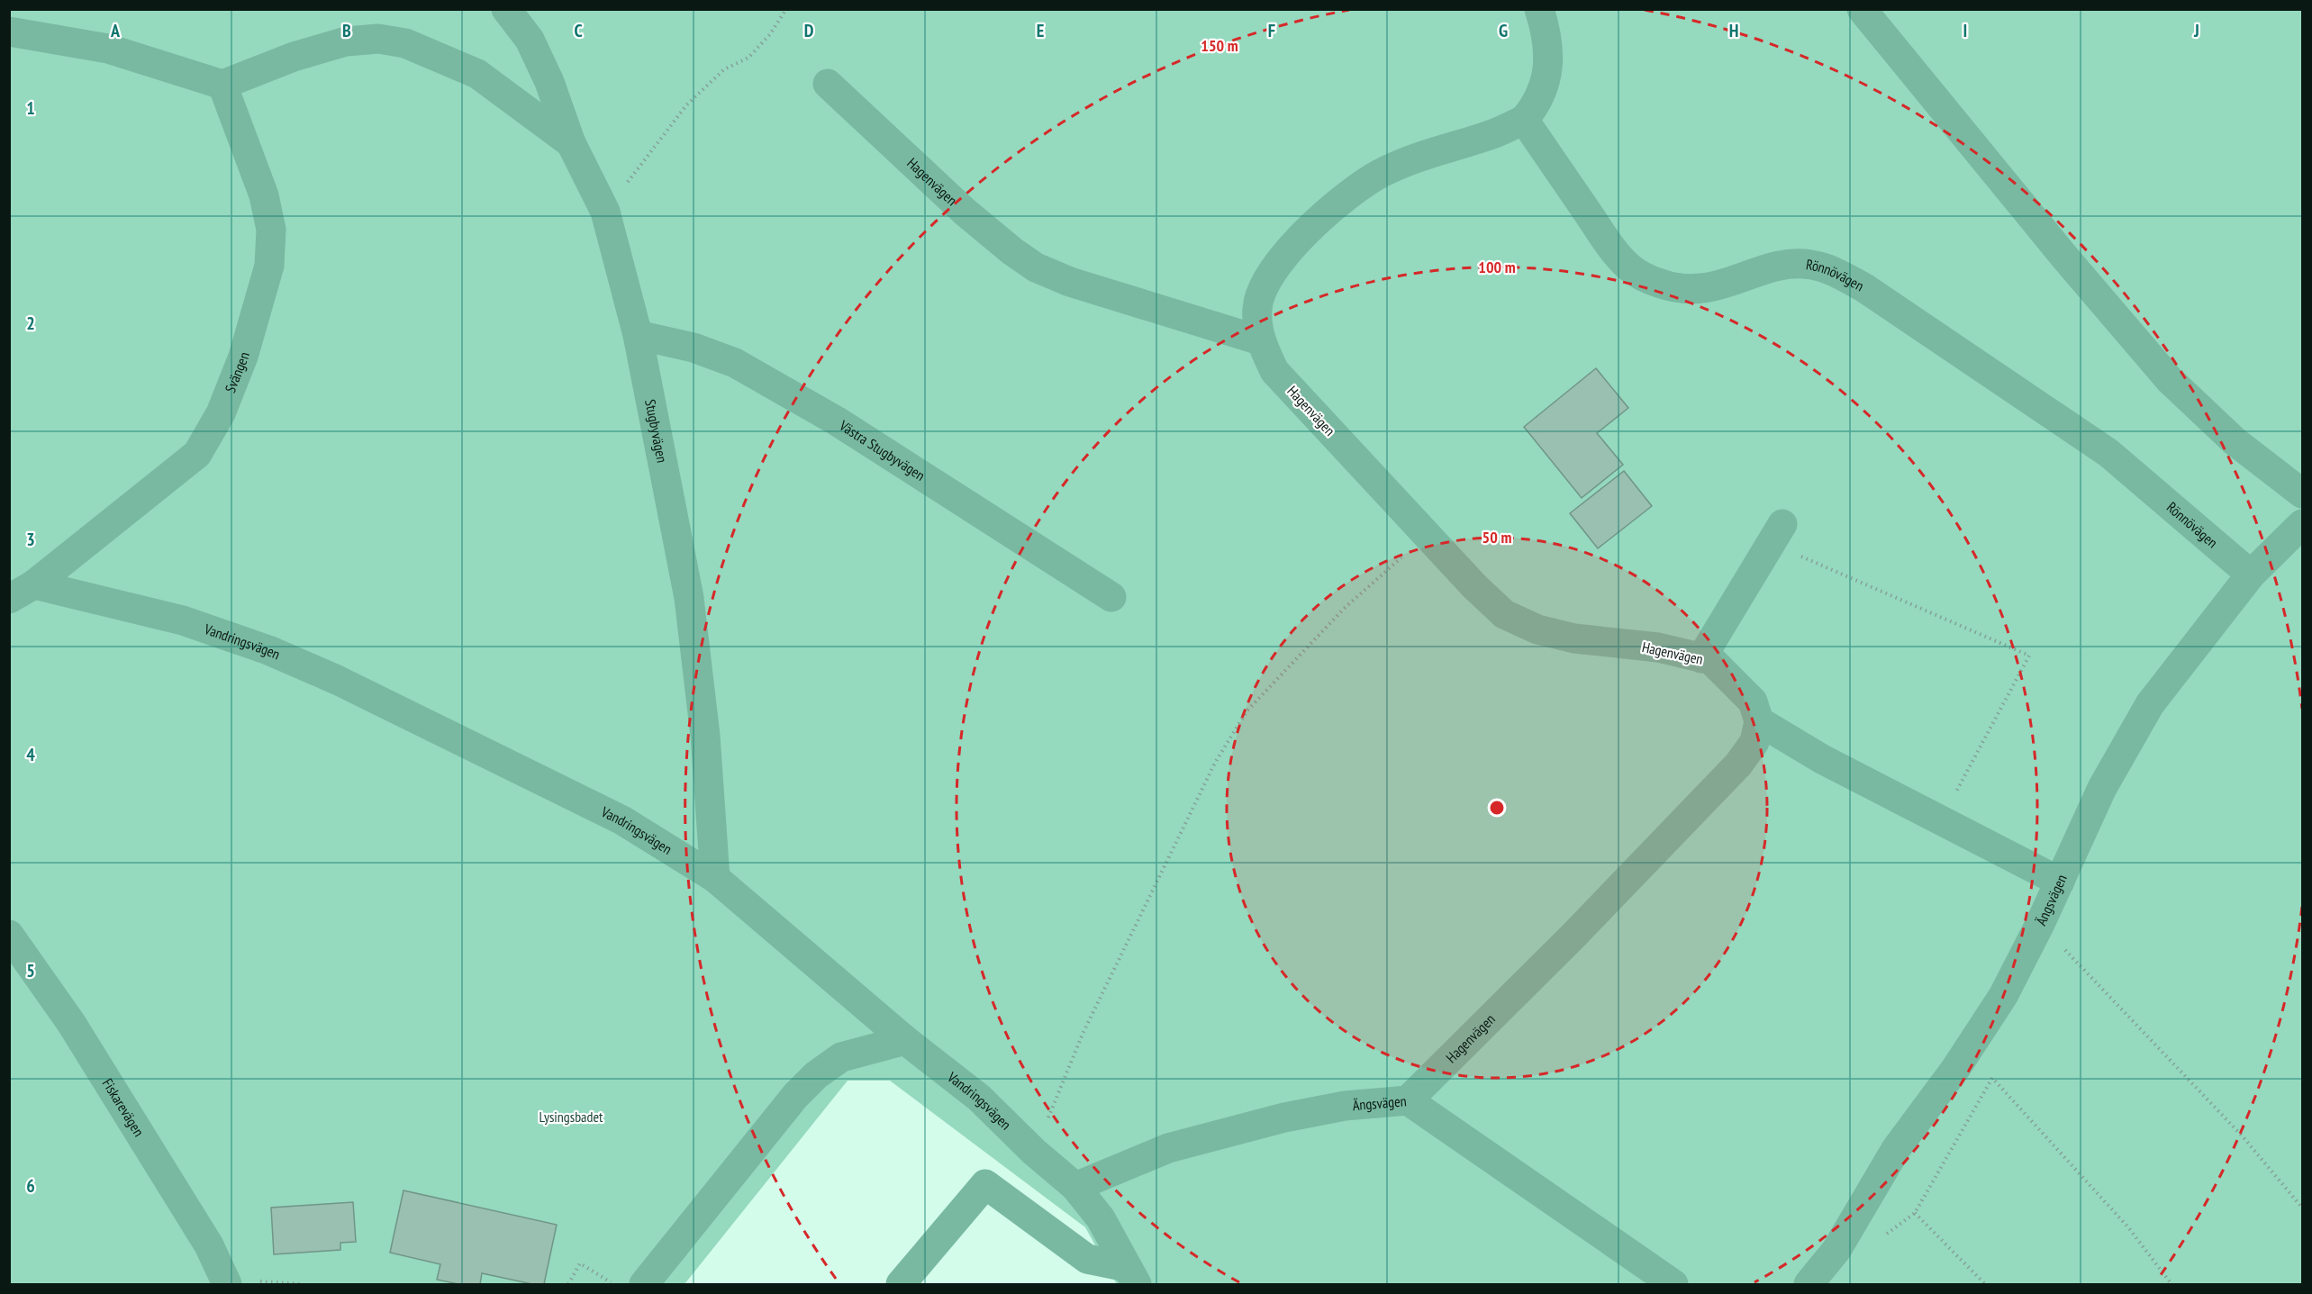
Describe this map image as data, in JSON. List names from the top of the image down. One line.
{"streets":{"lane":["Hagenvägen","Rönnövägen","Svängen","Stugbyvägen","Västra Stugbyvägen","Vandringsvägen","Ängsvägen","Fiskarevägen"]},"crossings":[["Hagenvägen","Rönnövägen"],["Hagenvägen","Ängsvägen"],["Rönnövägen","Ängsvägen"],["Svängen","Vandringsvägen"],["Stugbyvägen","Västra Stugbyvägen"],["Stugbyvägen","Vandringsvägen"],["Vandringsvägen","Ängsvägen"]],"parks":["Lysingsbadet"],"grid":{"columns":["A","B","C","D","E","F","G","H","I","J"],"rows":["1","2","3","4","5","6"]},"rings":["150 m","100 m","50 m"]}
